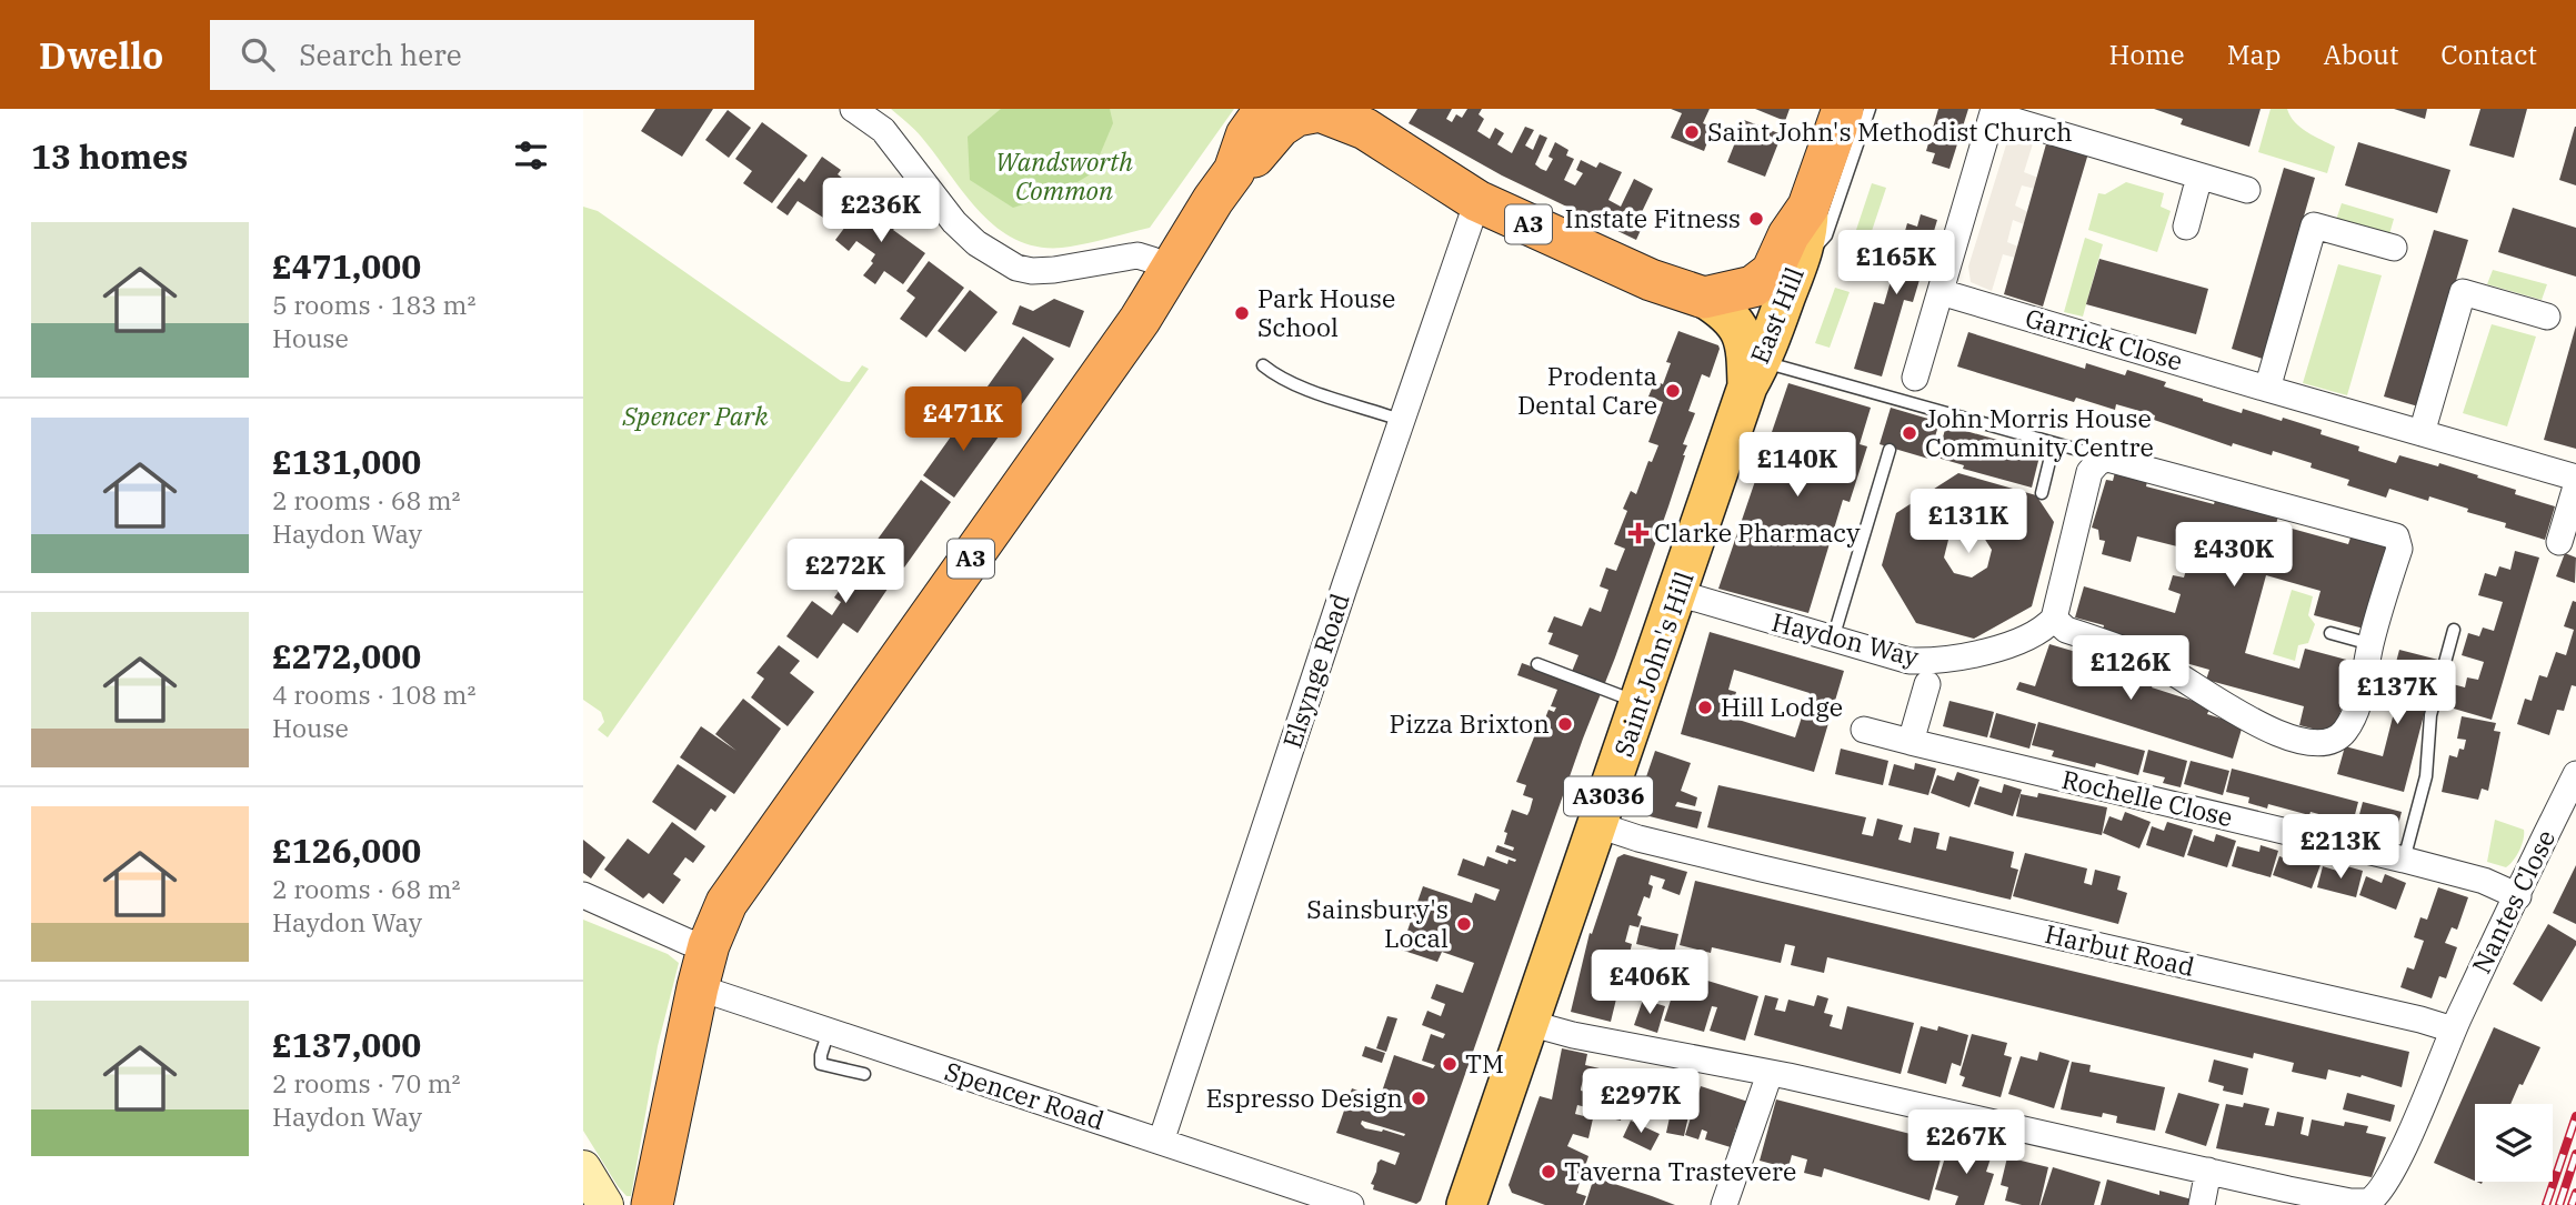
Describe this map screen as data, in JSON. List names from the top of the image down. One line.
{"streets":{"highway":["A3","East Hill"],"main road":["Saint John's Hill","A3036"],"street":["Garrick Close","Haydon Way","Elsynge Road","Rochelle Close","Nantes Close","Harbut Road","Spencer Road"]},"crossings":[["A3","Elsynge Road"],["A3","A3036"],["A3","Spencer Road"],["East Hill","Saint John's Hill"],["East Hill","A3036"],["Haydon Way","Saint John's Hill"],["Saint John's Hill","A3036"],["Saint John's Hill","Harbut Road"],["Elsynge Road","Spencer Road"],["Rochelle Close","Nantes Close"],["Nantes Close","Harbut Road"]],"parks":["Wandsworth Common","Spencer Park"],"places":{"other":["Saint John's Methodist Church","Instate Fitness","Park House School","Prodenta Dental Care","John Morris House Community Centre","Hill Lodge","Pizza Brixton","Sainsbury's Local","TM","Espresso Design","Taverna Trastevere"],"health":["Clarke Pharmacy"]},"page":{"header":"Dwello","search":"Search here","nav":["Home","Map","About","Contact"],"heading":"13 homes","price":["£236K","£165K","£471K","£140K","£131K","£430K","£272K","£126K","£137K","£213K","£406K","£297K","£267K"],"list":[{"name":"£471,000","note":"5 rooms · 183 m² · House"},{"name":"£131,000","note":"2 rooms · 68 m² · Haydon Way"},{"name":"£272,000","note":"4 rooms · 108 m² · House"},{"name":"£126,000","note":"2 rooms · 68 m² · Haydon Way"},{"name":"£137,000","note":"2 rooms · 70 m² · Haydon Way"}]}}
